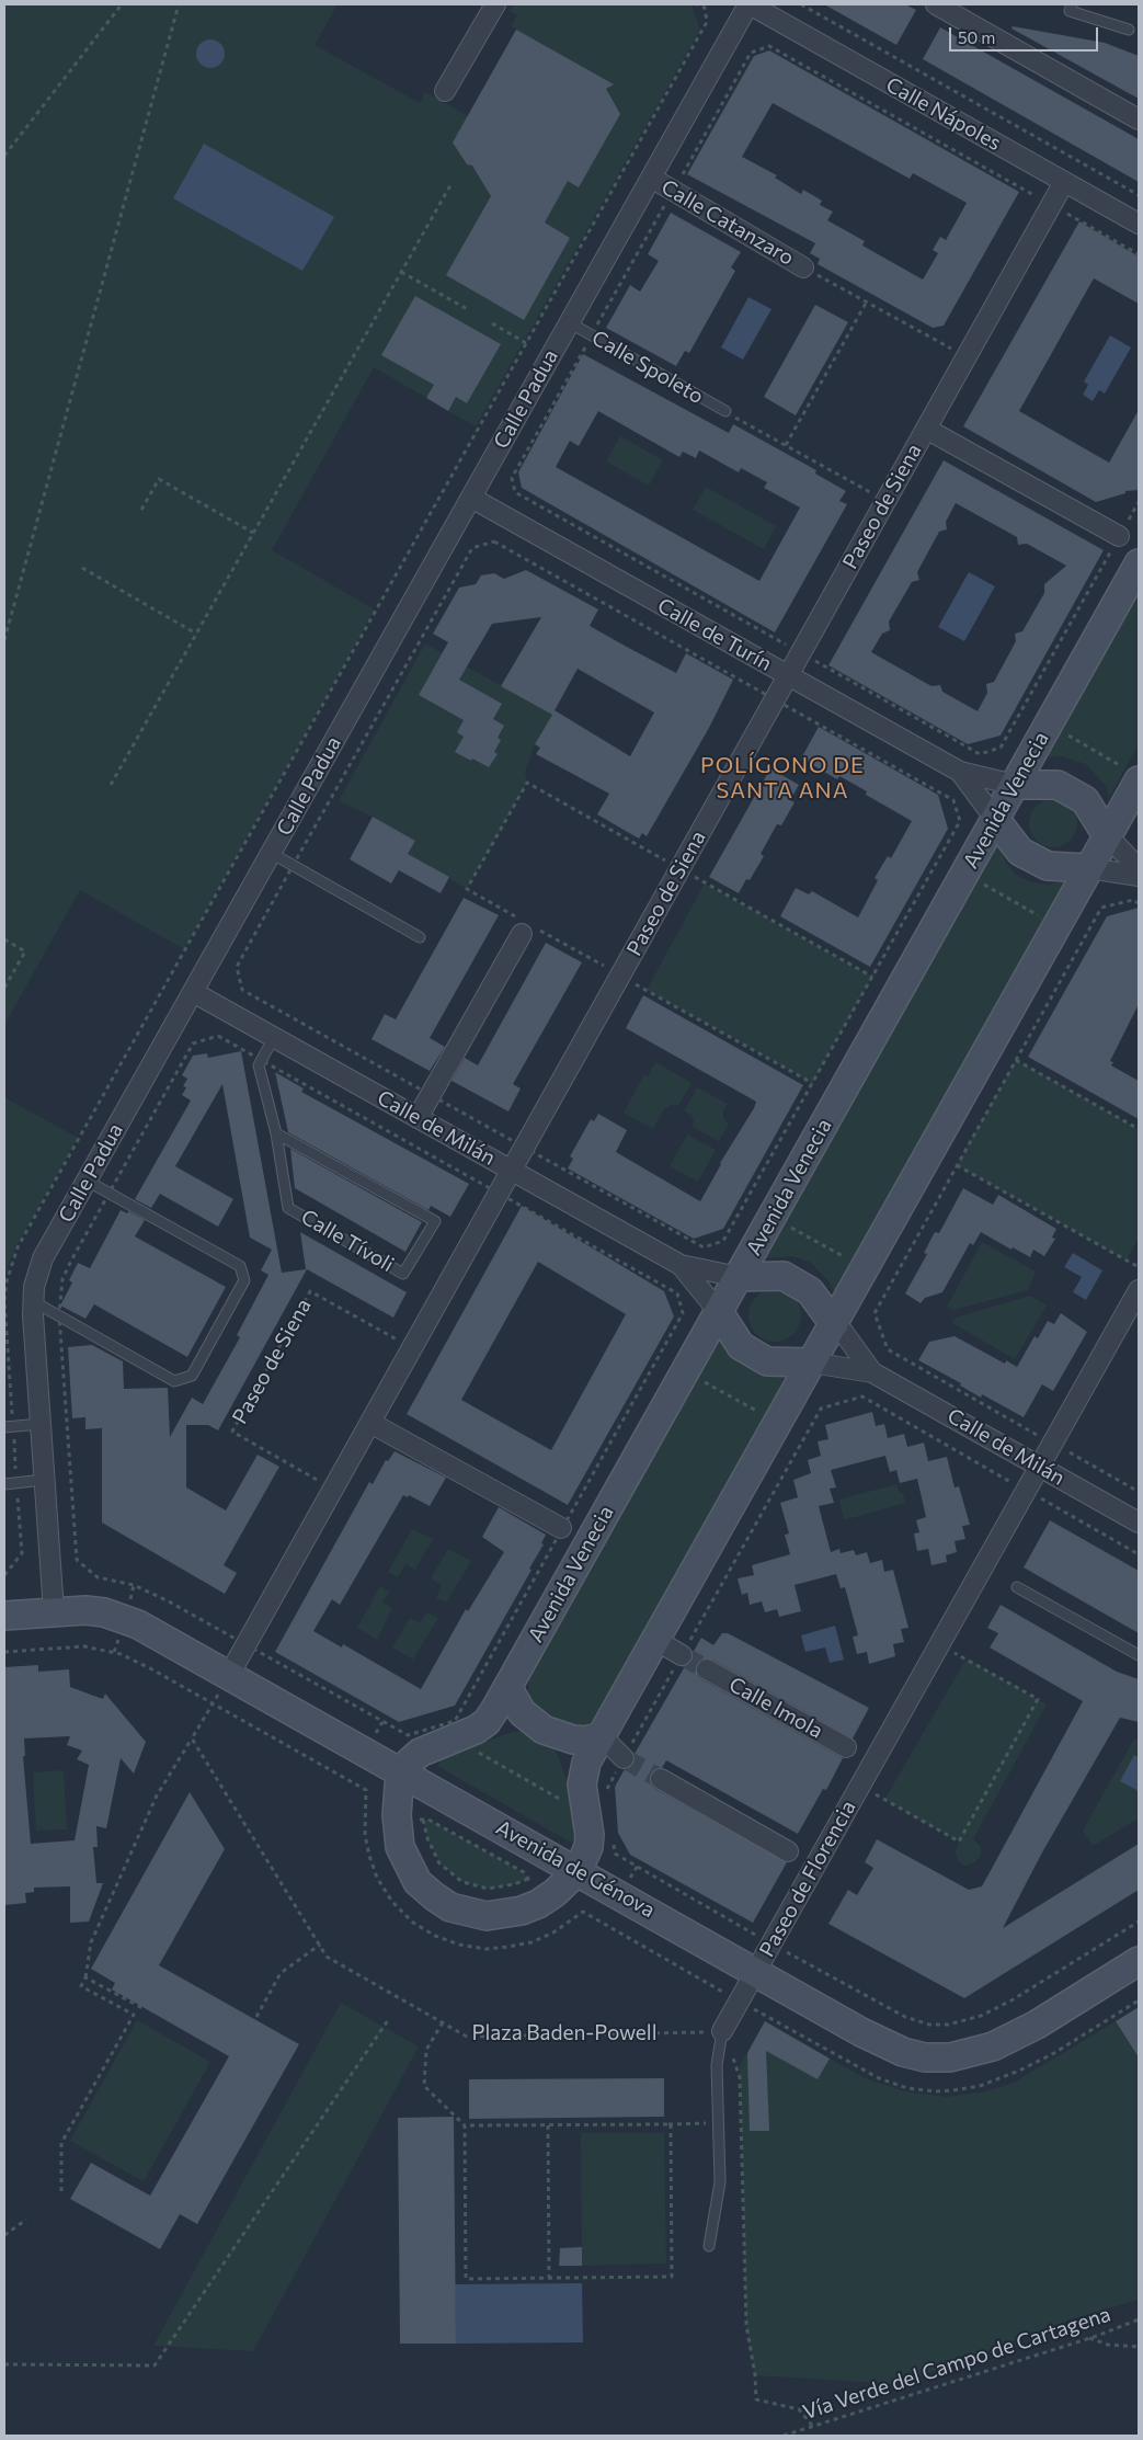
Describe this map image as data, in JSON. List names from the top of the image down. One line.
{"streets":{"street":["Calle Nápoles","Calle Catanzaro","Calle Padua","Paseo de Siena","Calle de Turín","Avenida Venecia","Calle de Milán","Calle Imola","Avenida de Génova","Paseo de Florencia"],"lane":["Calle Spoleto","Calle Tívoli"],"path":["Plaza Baden-Powell","Vía Verde del Campo de Cartagena"]},"crossings":[["Calle Nápoles","Calle Padua"],["Calle Nápoles","Paseo de Siena"],["Calle Catanzaro","Calle Padua"],["Calle Spoleto","Calle Padua"],["Calle Padua","Calle de Turín"],["Calle Padua","Calle de Milán"],["Calle Padua","Avenida de Génova"],["Paseo de Siena","Calle de Turín"],["Paseo de Siena","Calle de Milán"],["Paseo de Siena","Avenida de Génova"],["Calle de Turín","Avenida Venecia"],["Avenida Venecia","Calle de Milán"],["Avenida Venecia","Avenida de Génova"],["Calle de Milán","Paseo de Florencia"],["Avenida de Génova","Paseo de Florencia"]],"districts":["POLÍGONO DE SANTA ANA"],"scale_bar":"50 m"}
